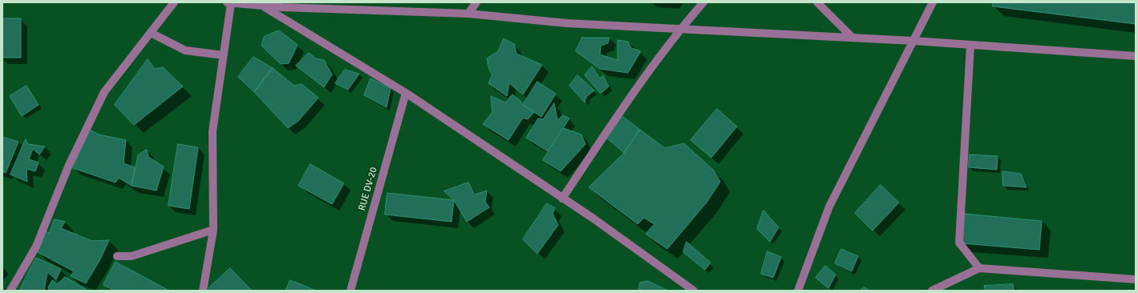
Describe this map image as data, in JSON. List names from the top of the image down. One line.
{"streets":{"street":["RUE DV-20"]}}
